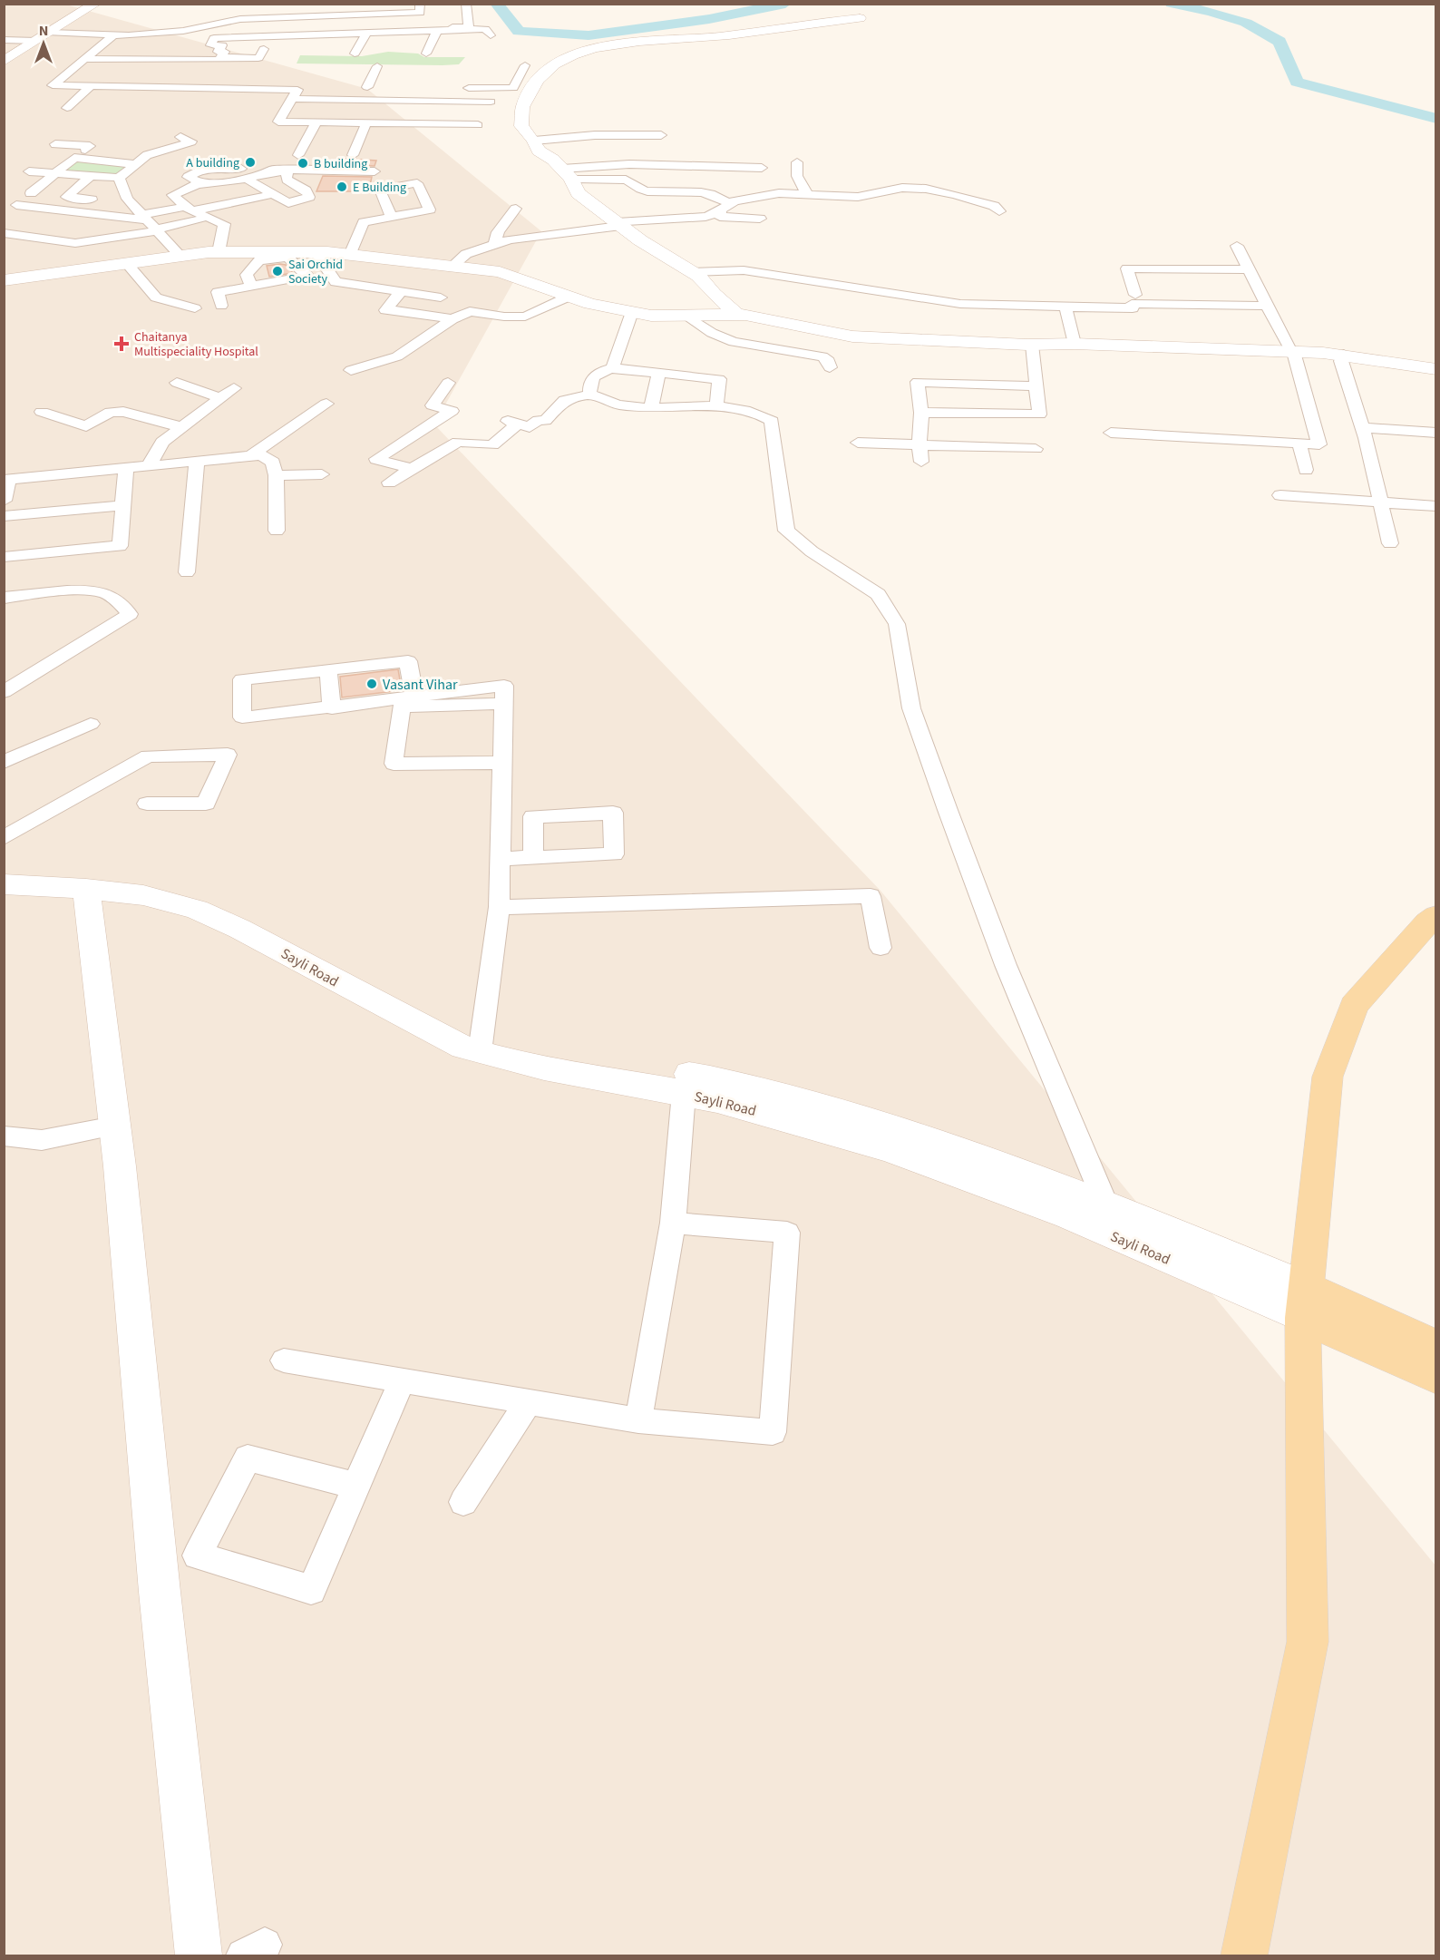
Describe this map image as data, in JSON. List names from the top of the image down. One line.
{"streets":{"main road":["Sayli Road"]},"places":{"other":["A building","B building","E Building","Sai Orchid Society","Vasant Vihar"],"health":["Chaitanya Multispeciality Hospital"]},"north":"top"}
